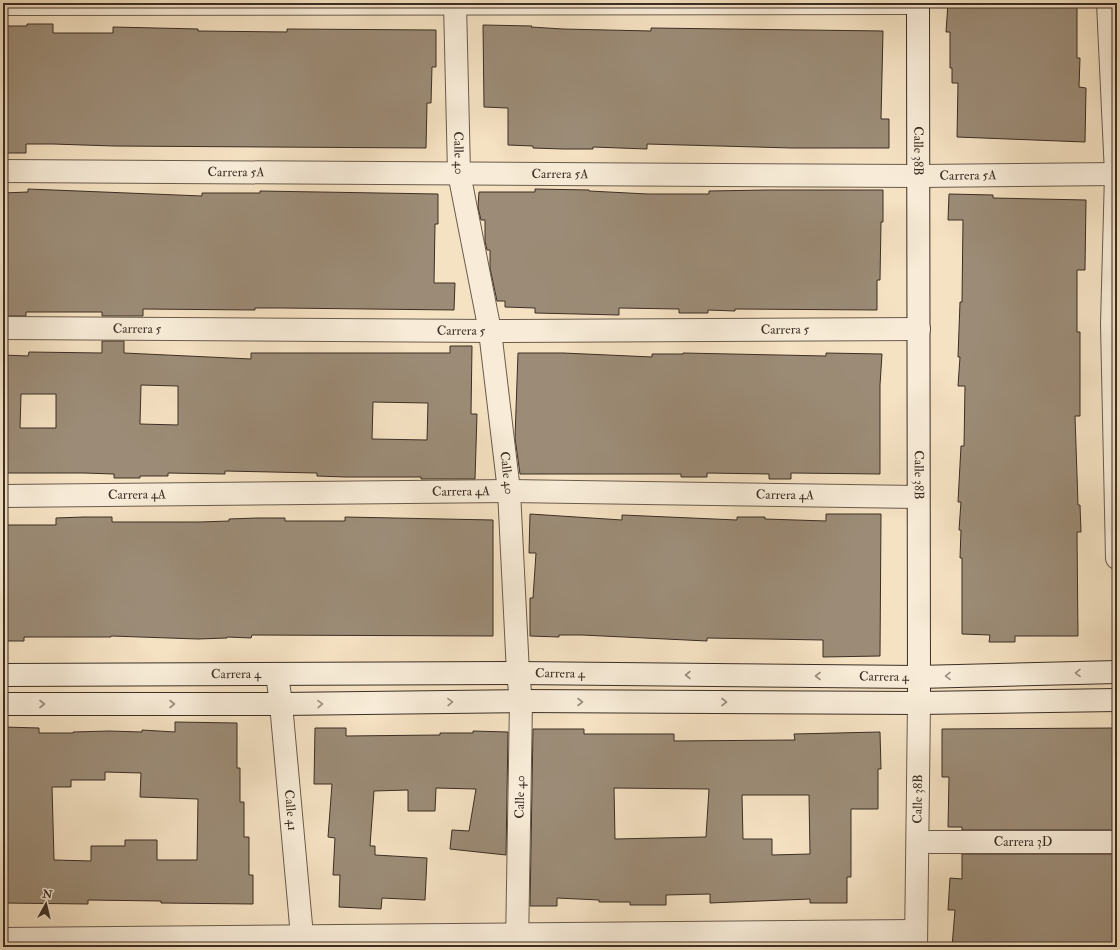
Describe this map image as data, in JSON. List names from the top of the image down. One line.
{"streets":{"street":["Calle 38B","Calle 40","Carrera 5A","Carrera 5","Carrera 4A","Carrera 4","Calle 41","Carrera 3D"]},"crossings":[["Calle 38B","Carrera 5A"],["Calle 38B","Carrera 5"],["Calle 38B","Carrera 4A"],["Calle 38B","Carrera 4"],["Calle 40","Carrera 5A"],["Calle 40","Carrera 5"],["Calle 40","Carrera 4A"],["Calle 40","Carrera 4"],["Carrera 4","Calle 41"]],"north":"top"}
